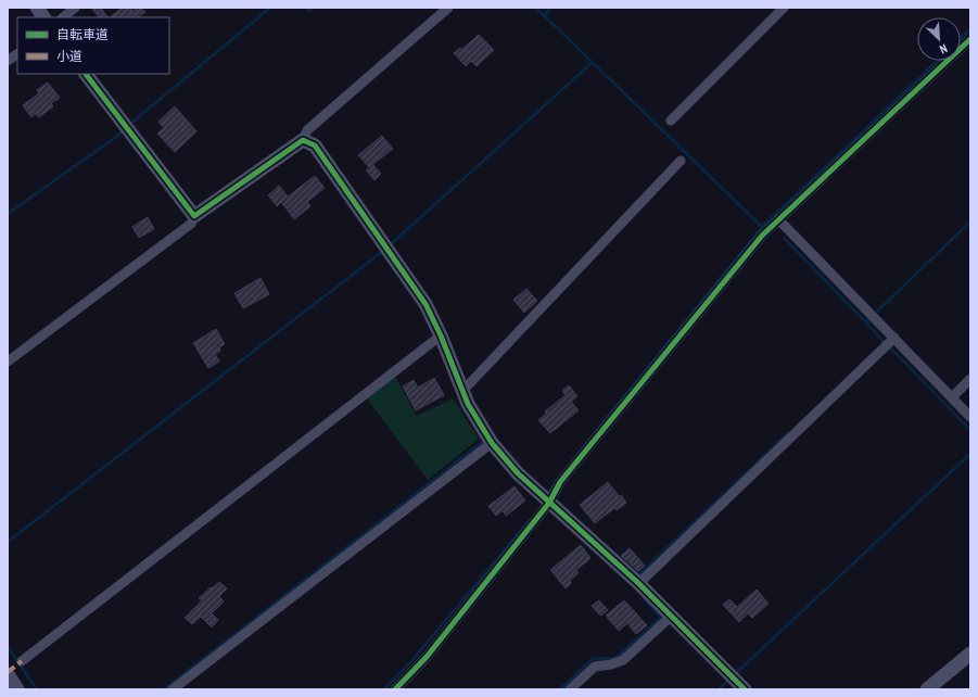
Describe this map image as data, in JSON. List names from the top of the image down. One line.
{"legend":["自転車道","小道"],"north":"bottom right"}
